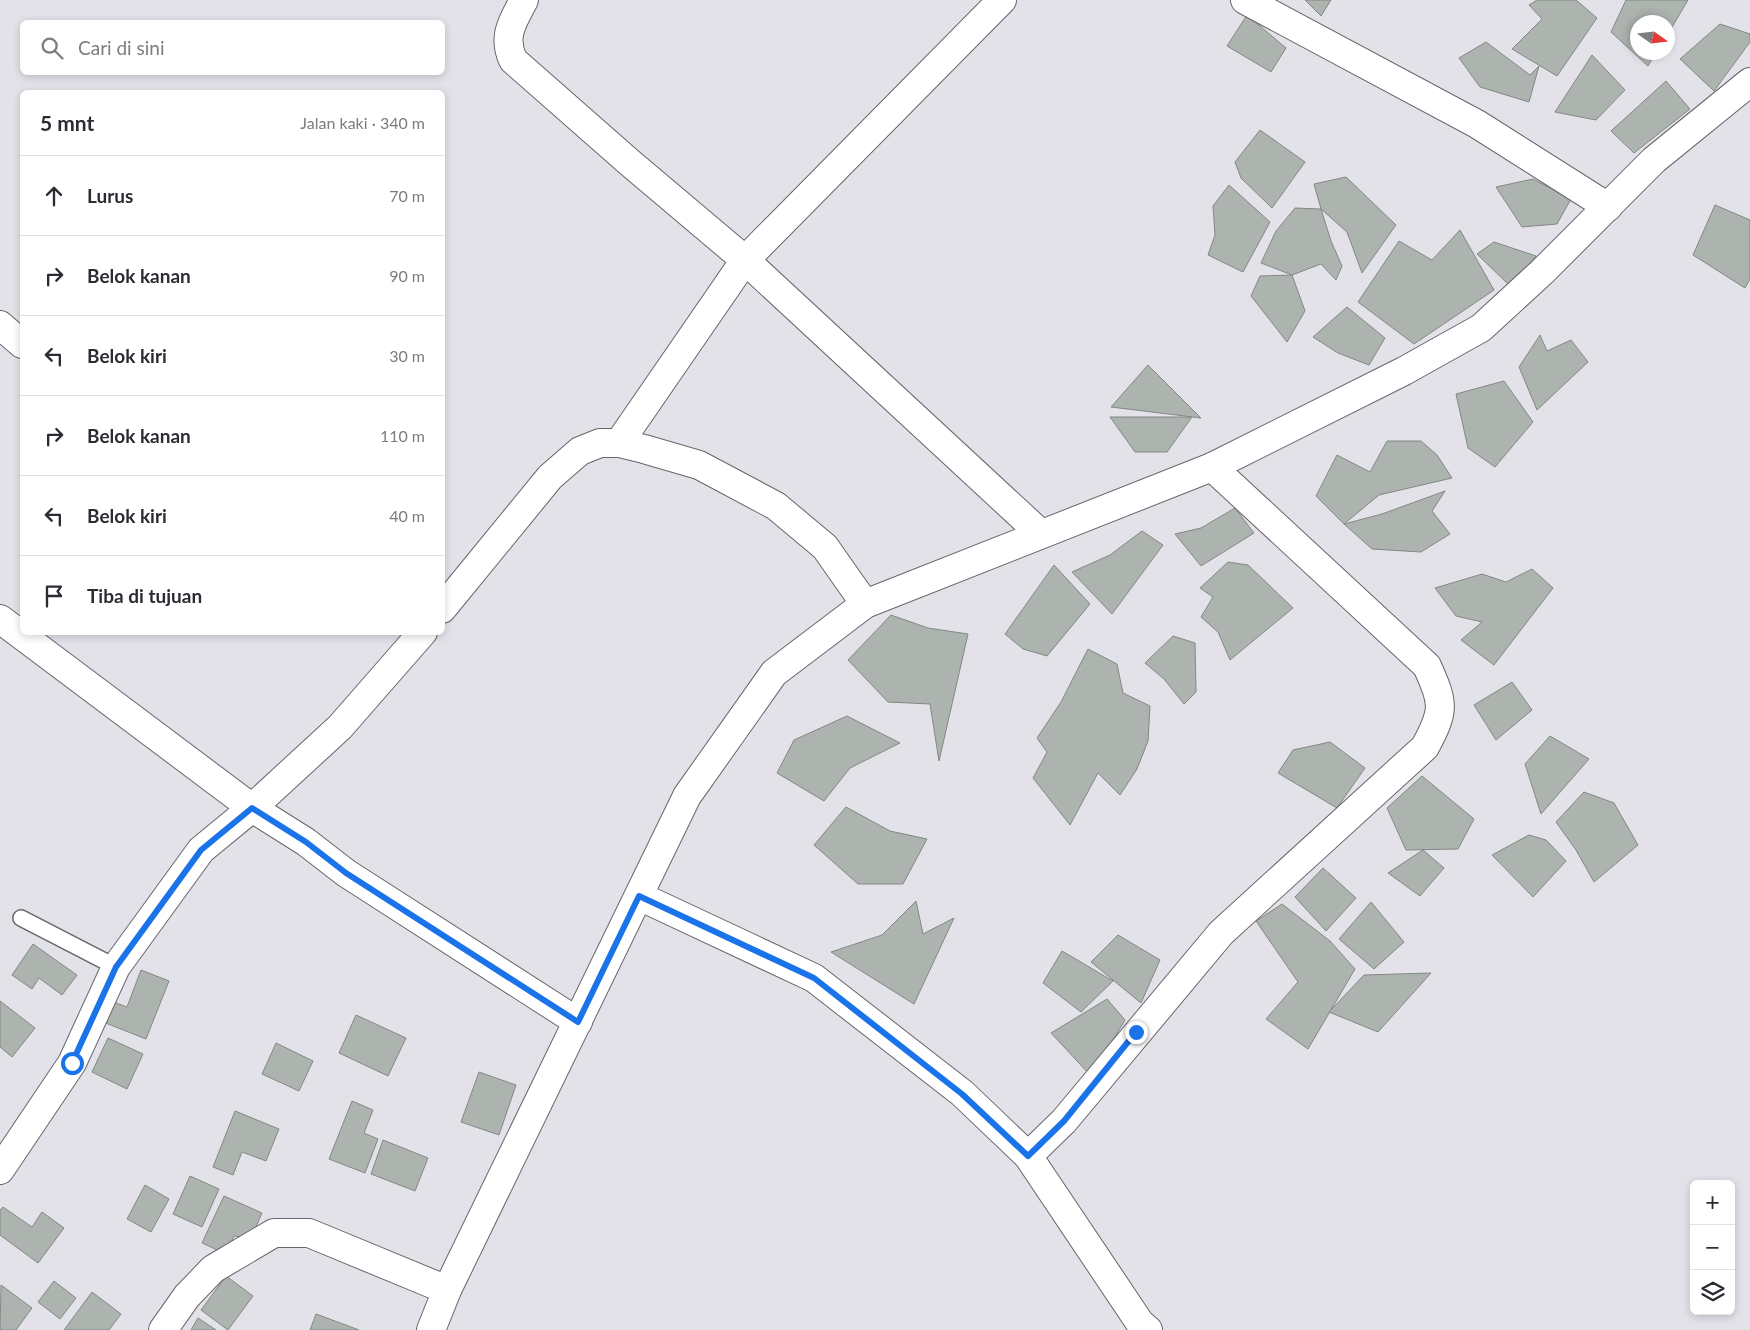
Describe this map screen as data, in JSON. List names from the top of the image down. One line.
{"north":"right","page":{"search":"Cari di sini","heading":["5 mnt","Jalan kaki · 340 m"],"list":[["Lurus","70 m"],["Belok kanan","90 m"],["Belok kiri","30 m"],["Belok kanan","110 m"],["Belok kiri","40 m"],"Tiba di tujuan"],"map_buttons":["+","−"]}}
